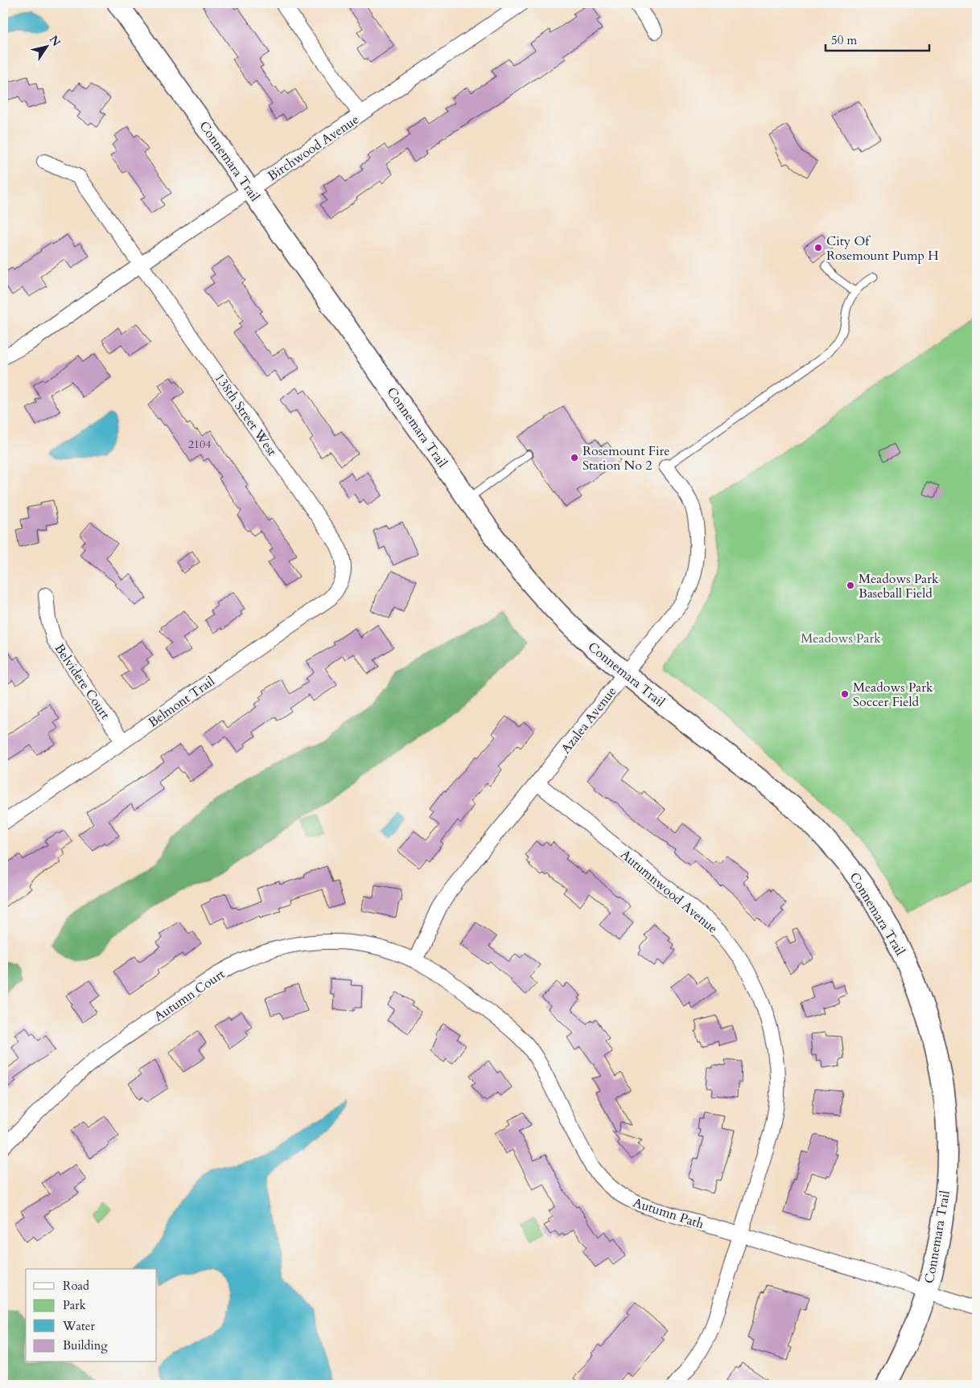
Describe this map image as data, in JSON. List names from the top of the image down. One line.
{"streets":{"street":["Birchwood Avenue","Connemara Trail","138th Street West","Belvidere Court","Belmont Trail","Azalea Avenue","Autumnwood Avenue","Autumn Court","Autumn Path"]},"crossings":[["Birchwood Avenue","Connemara Trail"],["Birchwood Avenue","138th Street West"],["Connemara Trail","Azalea Avenue"],["Connemara Trail","Autumn Path"],["138th Street West","Belmont Trail"],["Belvidere Court","Belmont Trail"],["Azalea Avenue","Autumnwood Avenue"],["Azalea Avenue","Autumn Court"],["Azalea Avenue","Autumn Path"],["Autumnwood Avenue","Autumn Path"],["Autumn Court","Autumn Path"]],"parks":["Meadows Park"],"places":["City Of Rosemount Pump H","Rosemount Fire Station No 2","Meadows Park Baseball Field","Meadows Park Soccer Field"],"house_numbers":["2104"],"legend":["Road","Park","Water","Building"],"scale_bar":"50 m","north":"top right"}
